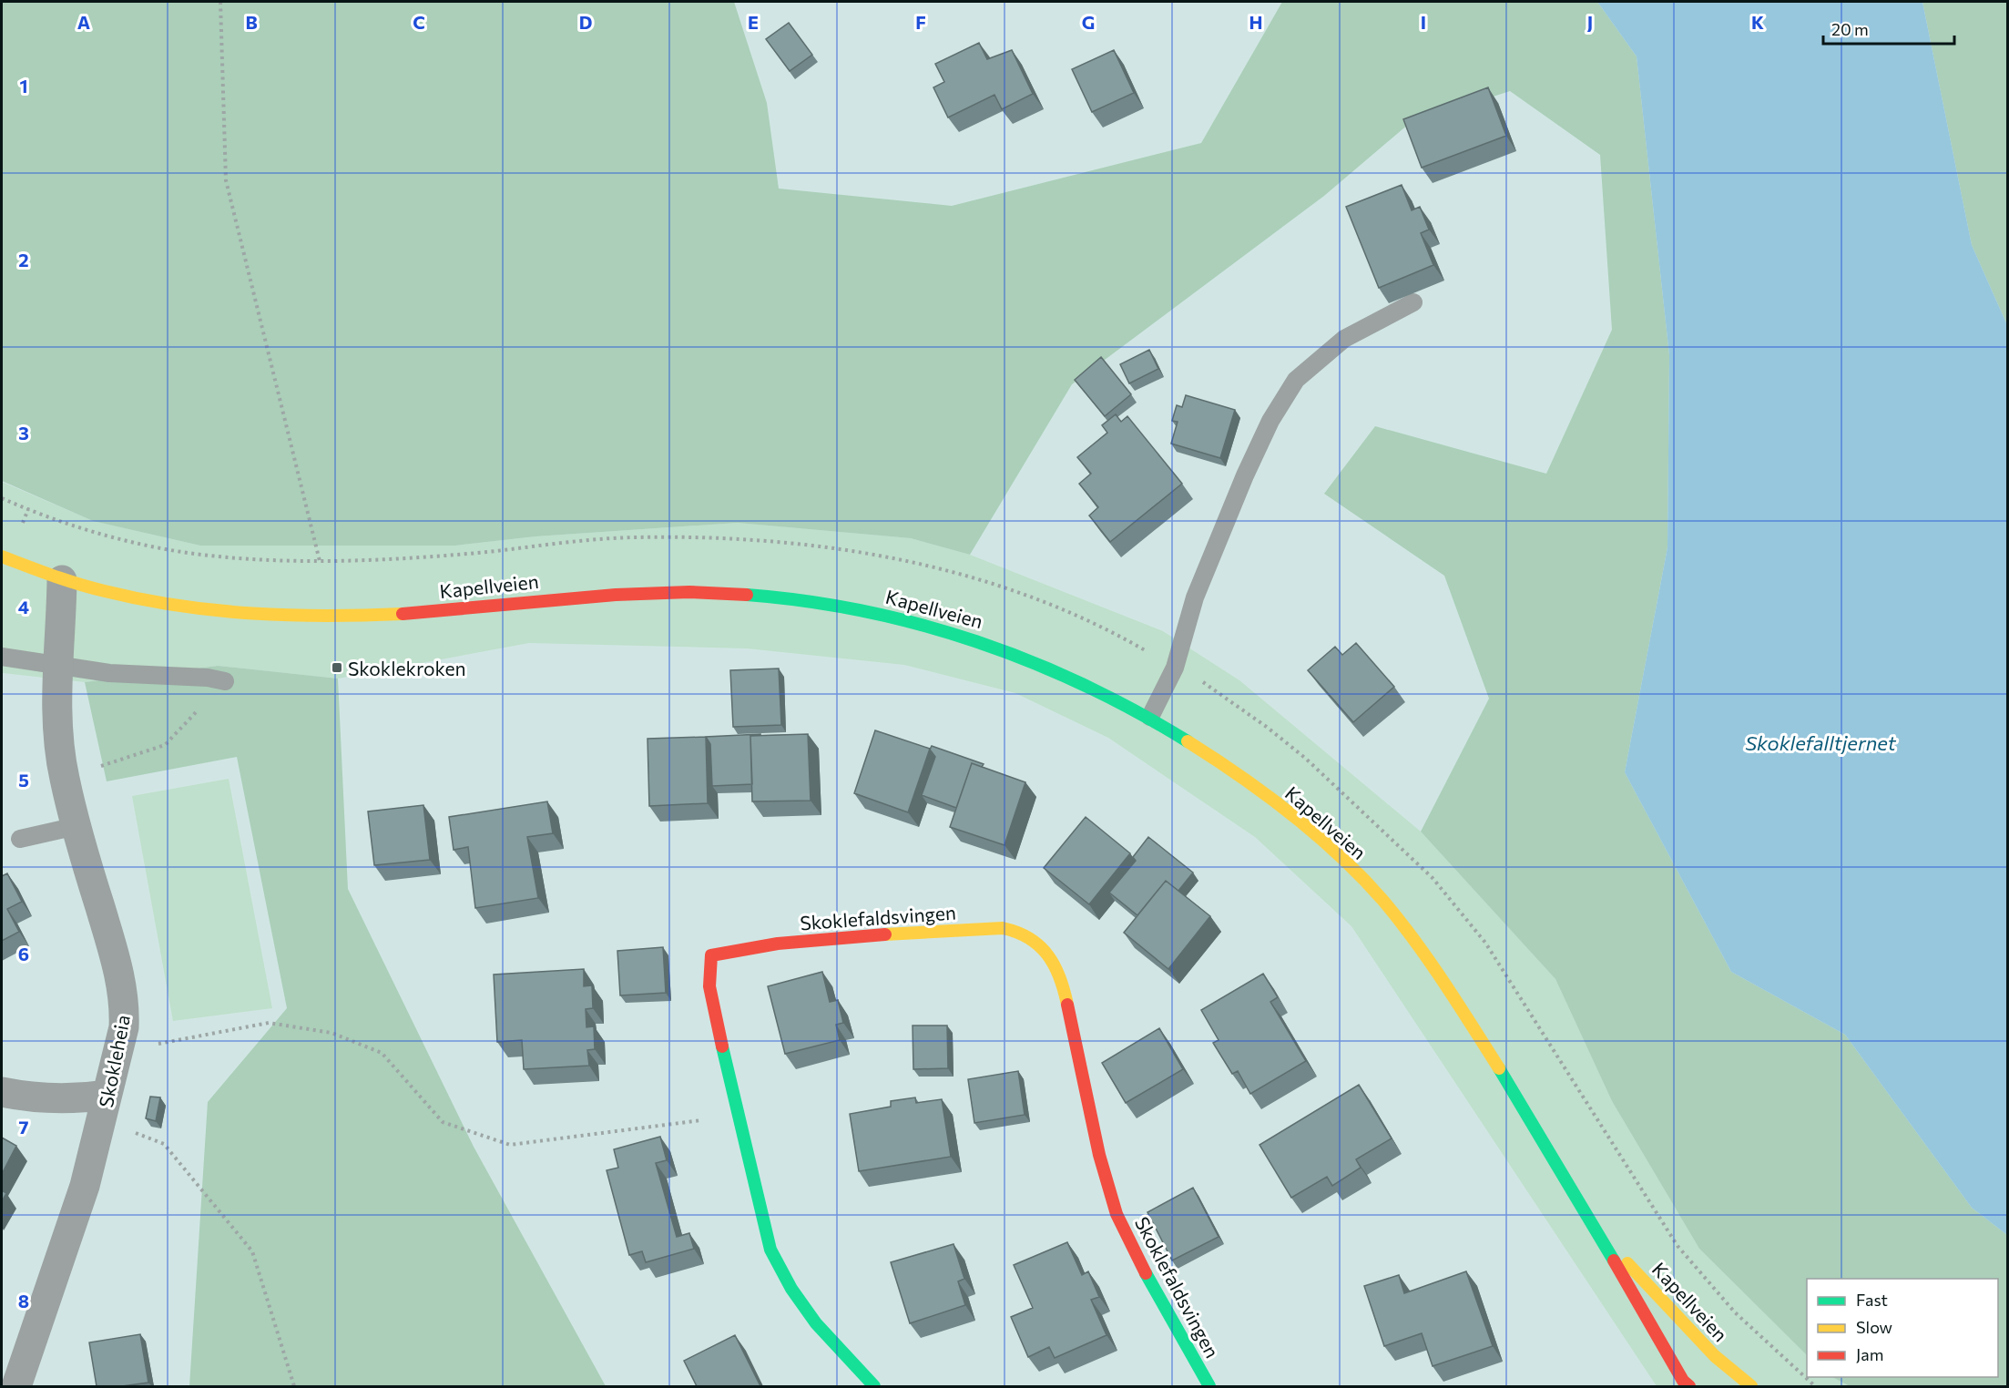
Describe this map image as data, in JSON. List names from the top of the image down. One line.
{"streets":{"main road":["Kapellveien","Skoklefaldsvingen"],"street":["Skokleheia"]},"crossings":[["Kapellveien","Skokleheia"]],"water":["Skoklefalltjernet"],"places":{"transit":["Skoklekroken"]},"legend":["Fast","Slow","Jam"],"scale_bar":"20 m","grid":{"columns":["A","B","C","D","E","F","G","H","I","J","K"],"rows":["1","2","3","4","5","6","7","8"]}}
